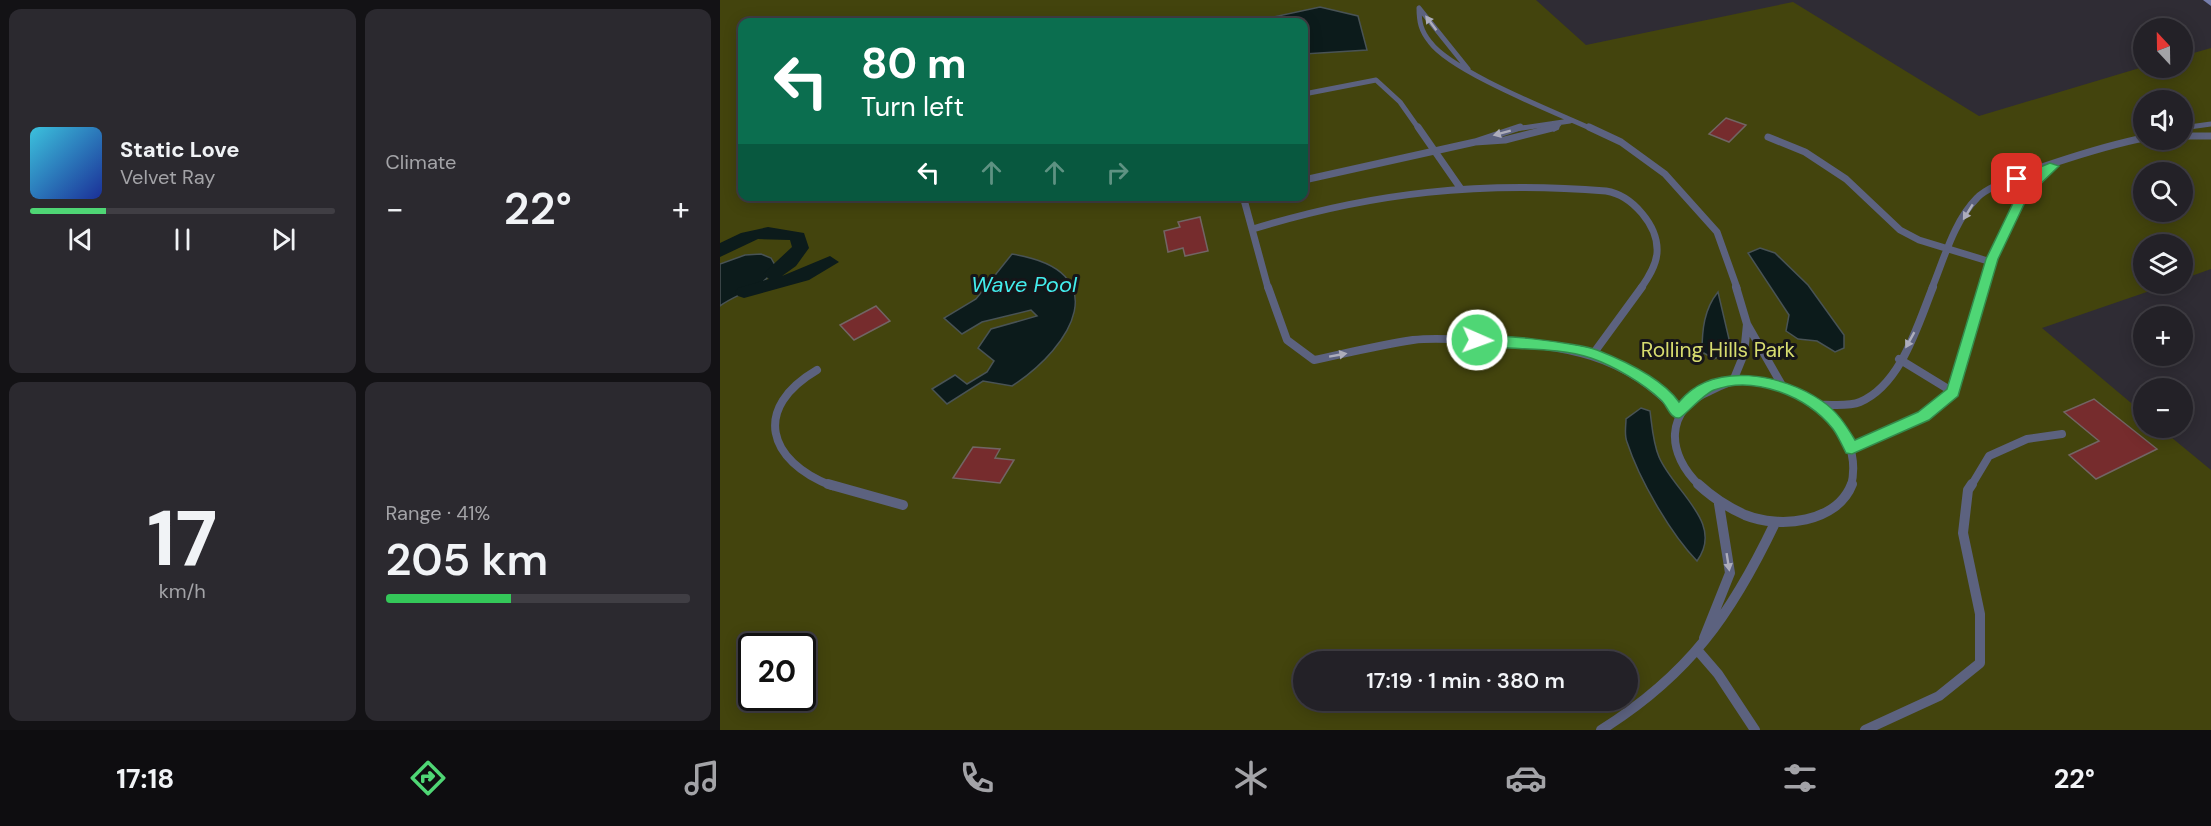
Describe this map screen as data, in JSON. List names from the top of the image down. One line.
{"water":["Wave Pool"],"parks":["Rolling Hills Park"],"north":"top","page":{"tile":["Climate",["17","km/h"],["Range · 41%","205 km"]],"map_buttons":["+","−"],"turn":["80 m","Turn left"],"song":["Static Love","Velvet Ray"],"heat":["−","22°","+"],"limit":"20","trip":"17:19 · 1 min · 380 m","tabs":["17:18","22°"]}}
